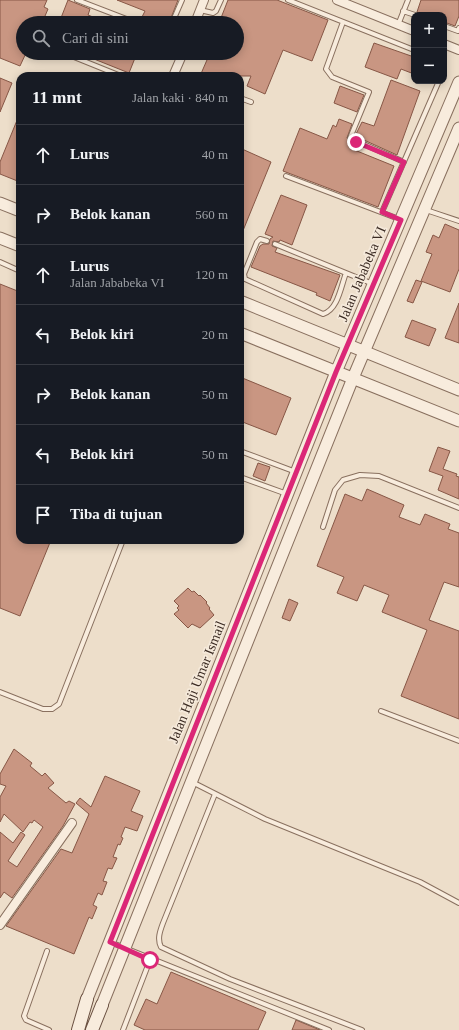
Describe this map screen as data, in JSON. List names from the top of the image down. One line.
{"streets":{"main road":["Jalan Haji Umar Ismail"],"street":["Jalan Jababeka VI"]},"crossings":[["Jalan Jababeka VI","Jalan Haji Umar Ismail"]],"page":{"map_buttons":["+","−"],"search":"Cari di sini","heading":["11 mnt","Jalan kaki · 840 m"],"list":[["Lurus","40 m"],["Belok kanan","560 m"],["Lurus","Jalan Jababeka VI","120 m"],["Belok kiri","20 m"],["Belok kanan","50 m"],["Belok kiri","50 m"],"Tiba di tujuan"]}}
